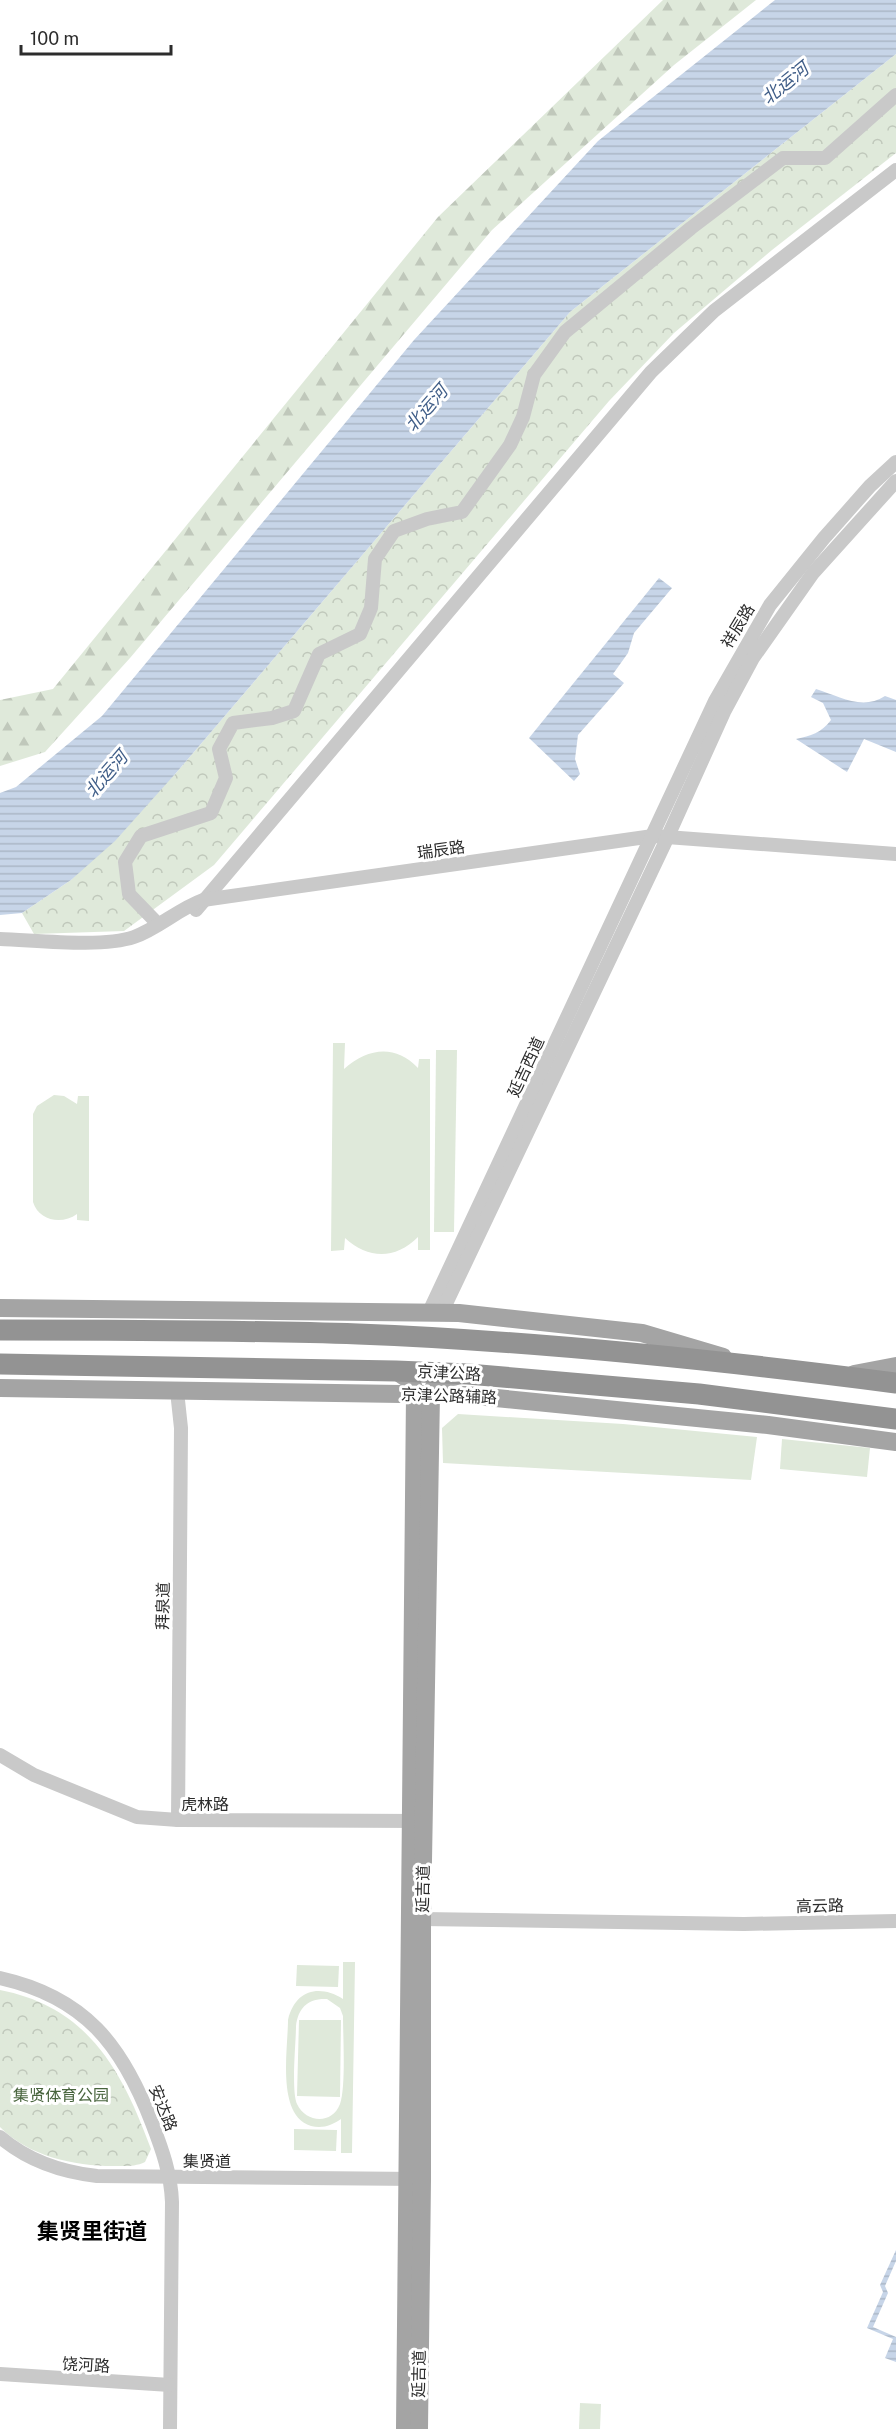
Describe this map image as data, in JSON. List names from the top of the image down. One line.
{"streets":{"highway":["京津公路"],"main road":["京津公路辅路","延吉道"],"street":["祥辰路","瑞辰路","延吉西道","拜泉道","虎林路","高云路","安达路","集贤道","饶河路"]},"crossings":[["祥辰路","瑞辰路"],["祥辰路","延吉西道"],["瑞辰路","延吉西道"],["京津公路辅路","拜泉道"],["京津公路辅路","延吉道"],["拜泉道","虎林路"],["虎林路","延吉道"],["延吉道","高云路"],["延吉道","集贤道"],["安达路","集贤道"],["安达路","饶河路"]],"districts":["集贤里街道"],"water":["北运河"],"parks":["集贤体育公园"],"scale_bar":"100 m"}
